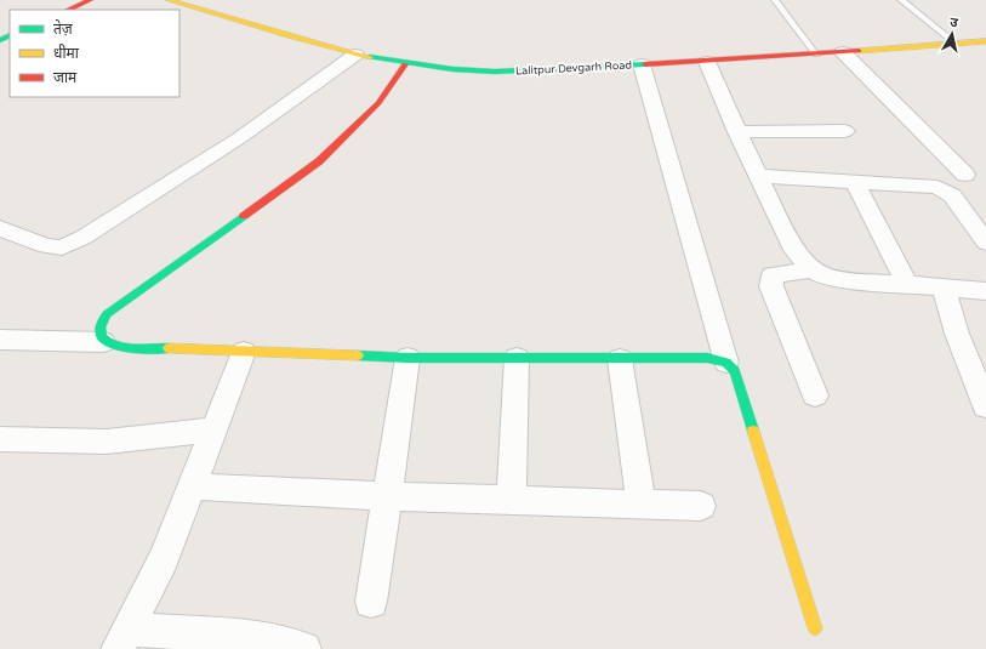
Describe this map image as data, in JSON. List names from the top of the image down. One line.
{"streets":{"street":["Lalitpur Devgarh Road"]},"legend":["तेज़","धीमा","जाम"],"north":"top"}
